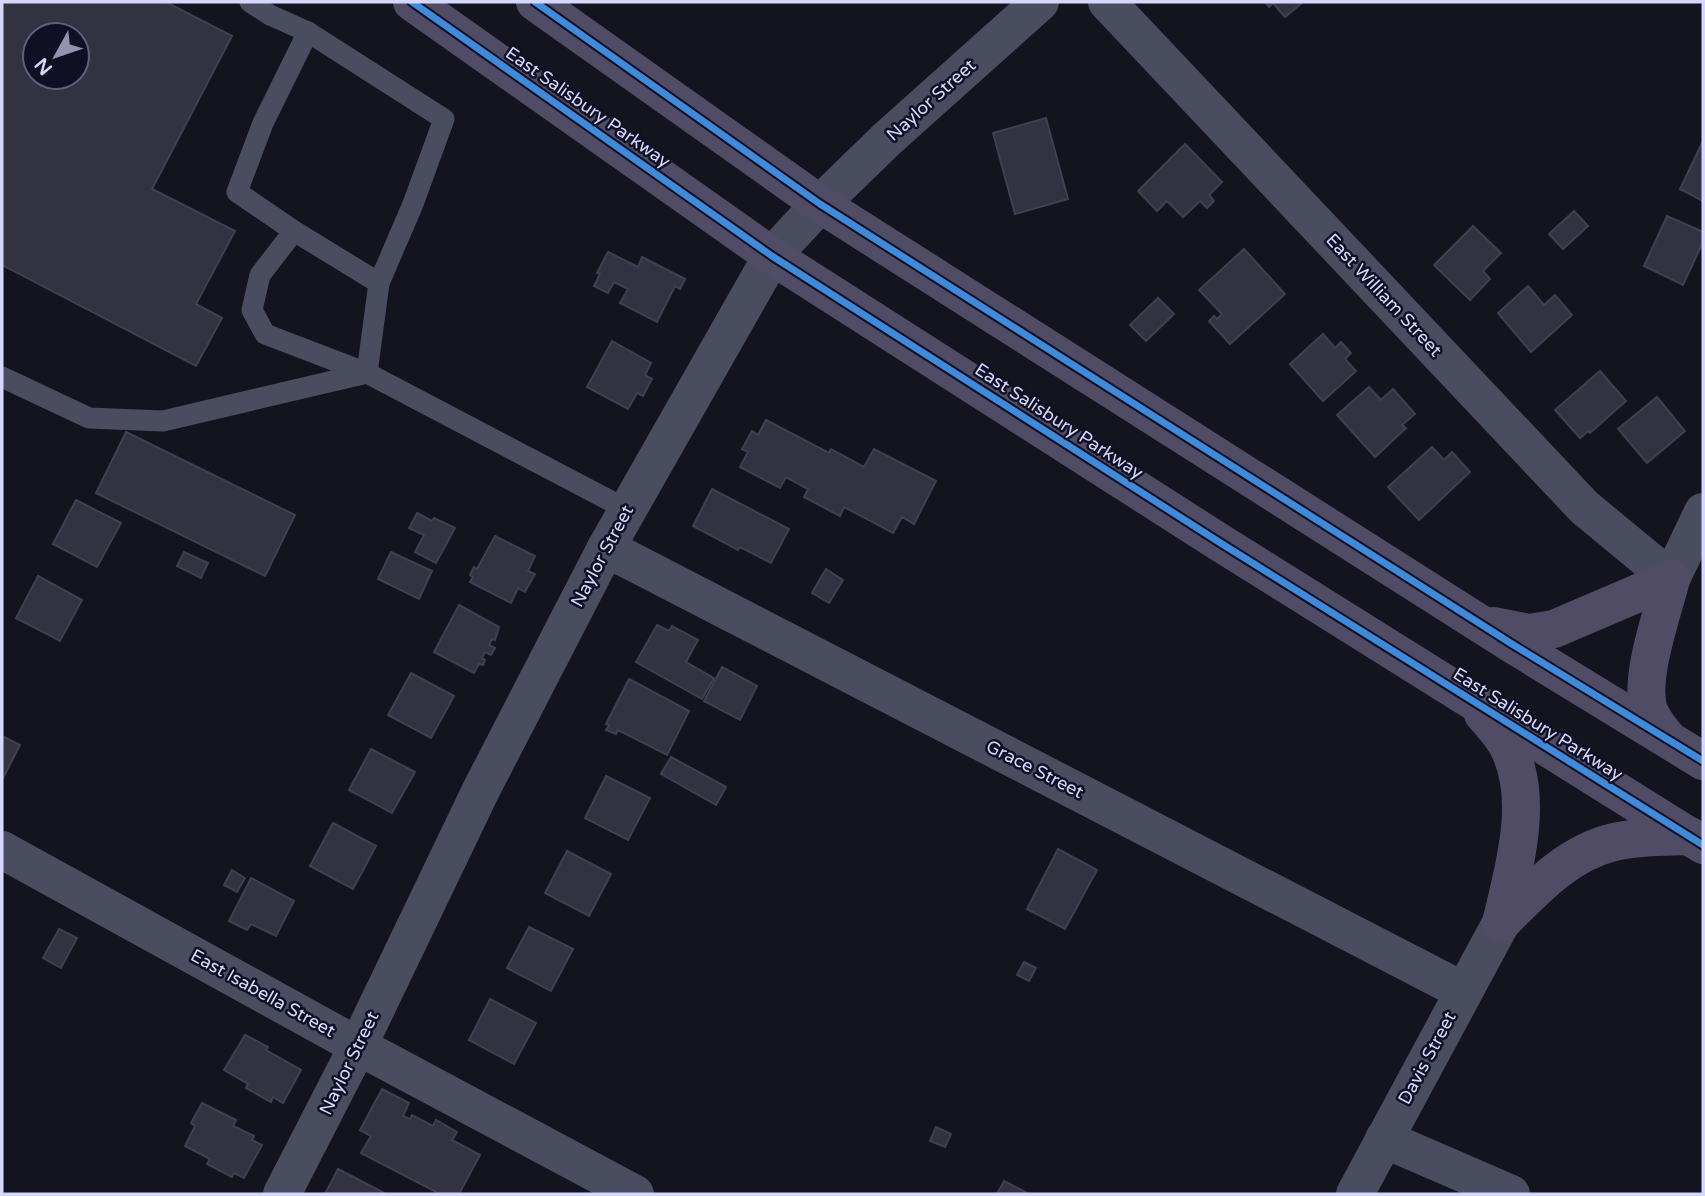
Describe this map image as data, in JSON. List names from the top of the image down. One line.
{"streets":{"main road":["East Salisbury Parkway"],"street":["Naylor Street","East William Street","Grace Street","East Isabella Street","Davis Street"]},"crossings":[["Naylor Street","East Salisbury Parkway"],["Naylor Street","Grace Street"],["Naylor Street","East Isabella Street"],["Grace Street","Davis Street"]],"north":"bottom left"}
